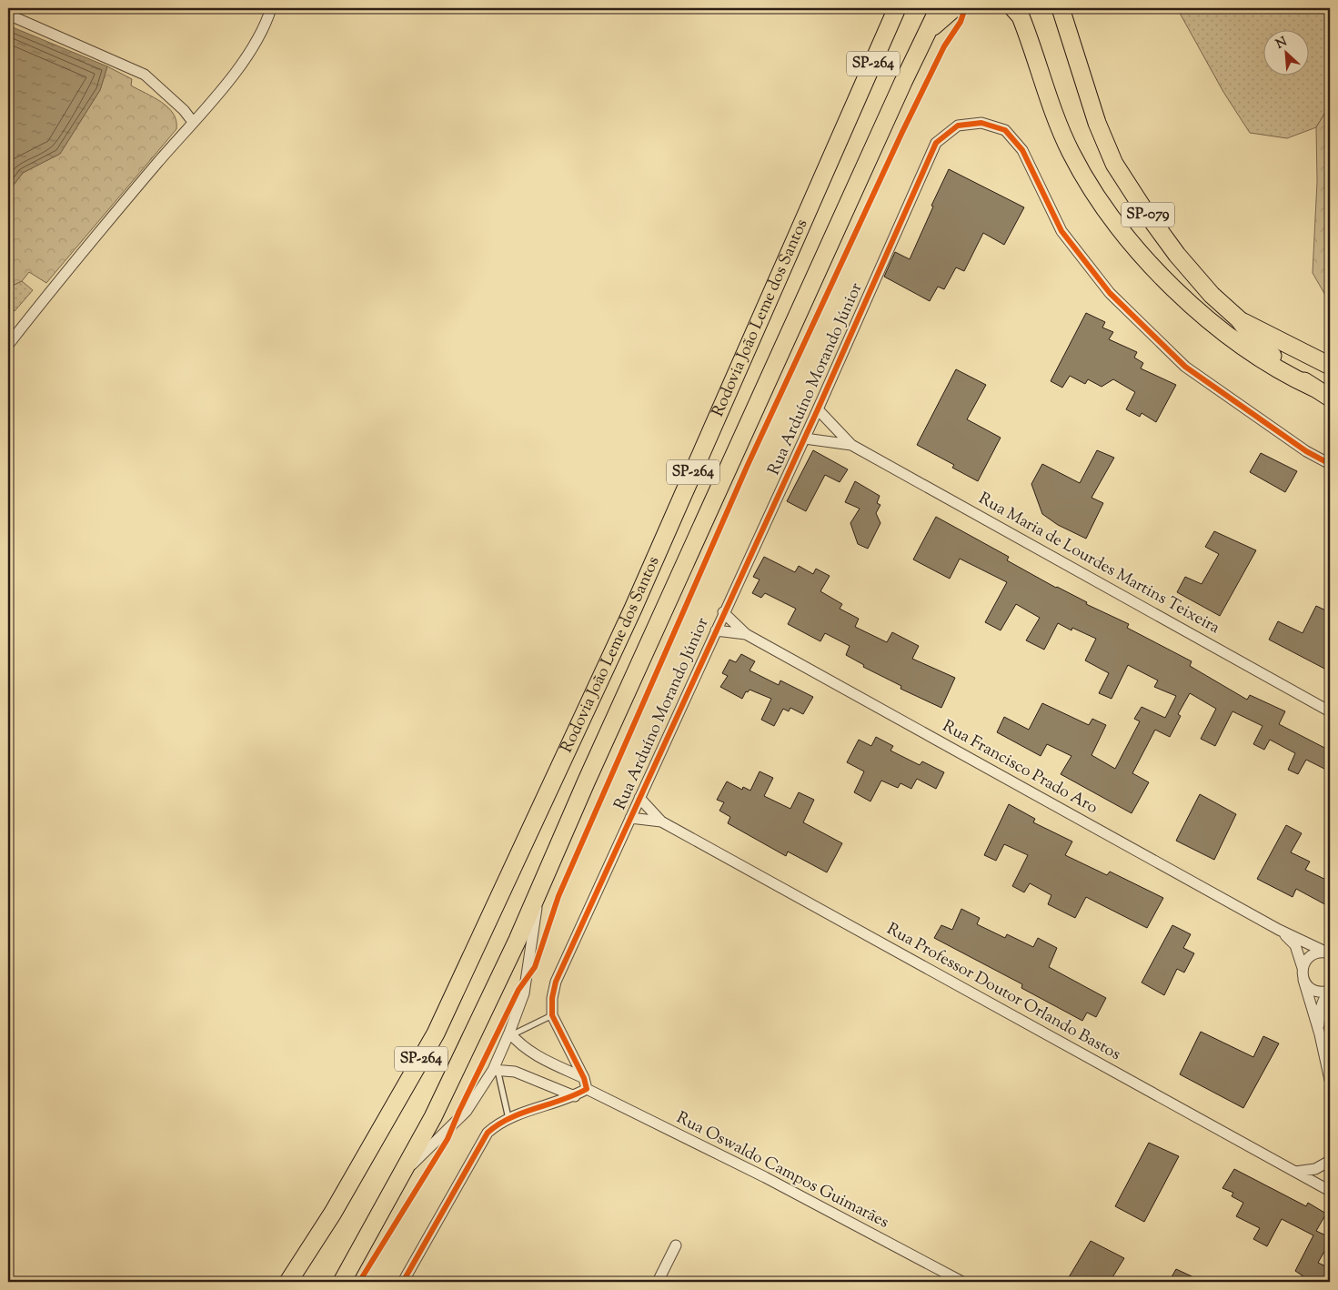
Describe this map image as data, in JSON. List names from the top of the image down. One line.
{"streets":{"main road":["SP-264","SP-079","Rodovia João Leme dos Santos"],"street":["Rua Arduíno Morando Júnior","Rua Maria de Lourdes Martins Teixeira","Rua Francisco Prado Aro","Rua Professor Doutor Orlando Bastos","Rua Oswaldo Campos Guimarães"]},"crossings":[["Rua Arduíno Morando Júnior","Rua Maria de Lourdes Martins Teixeira"],["Rua Arduíno Morando Júnior","Rua Francisco Prado Aro"],["Rua Arduíno Morando Júnior","Rua Professor Doutor Orlando Bastos"],["Rua Arduíno Morando Júnior","Rua Oswaldo Campos Guimarães"]],"north":"top left"}
